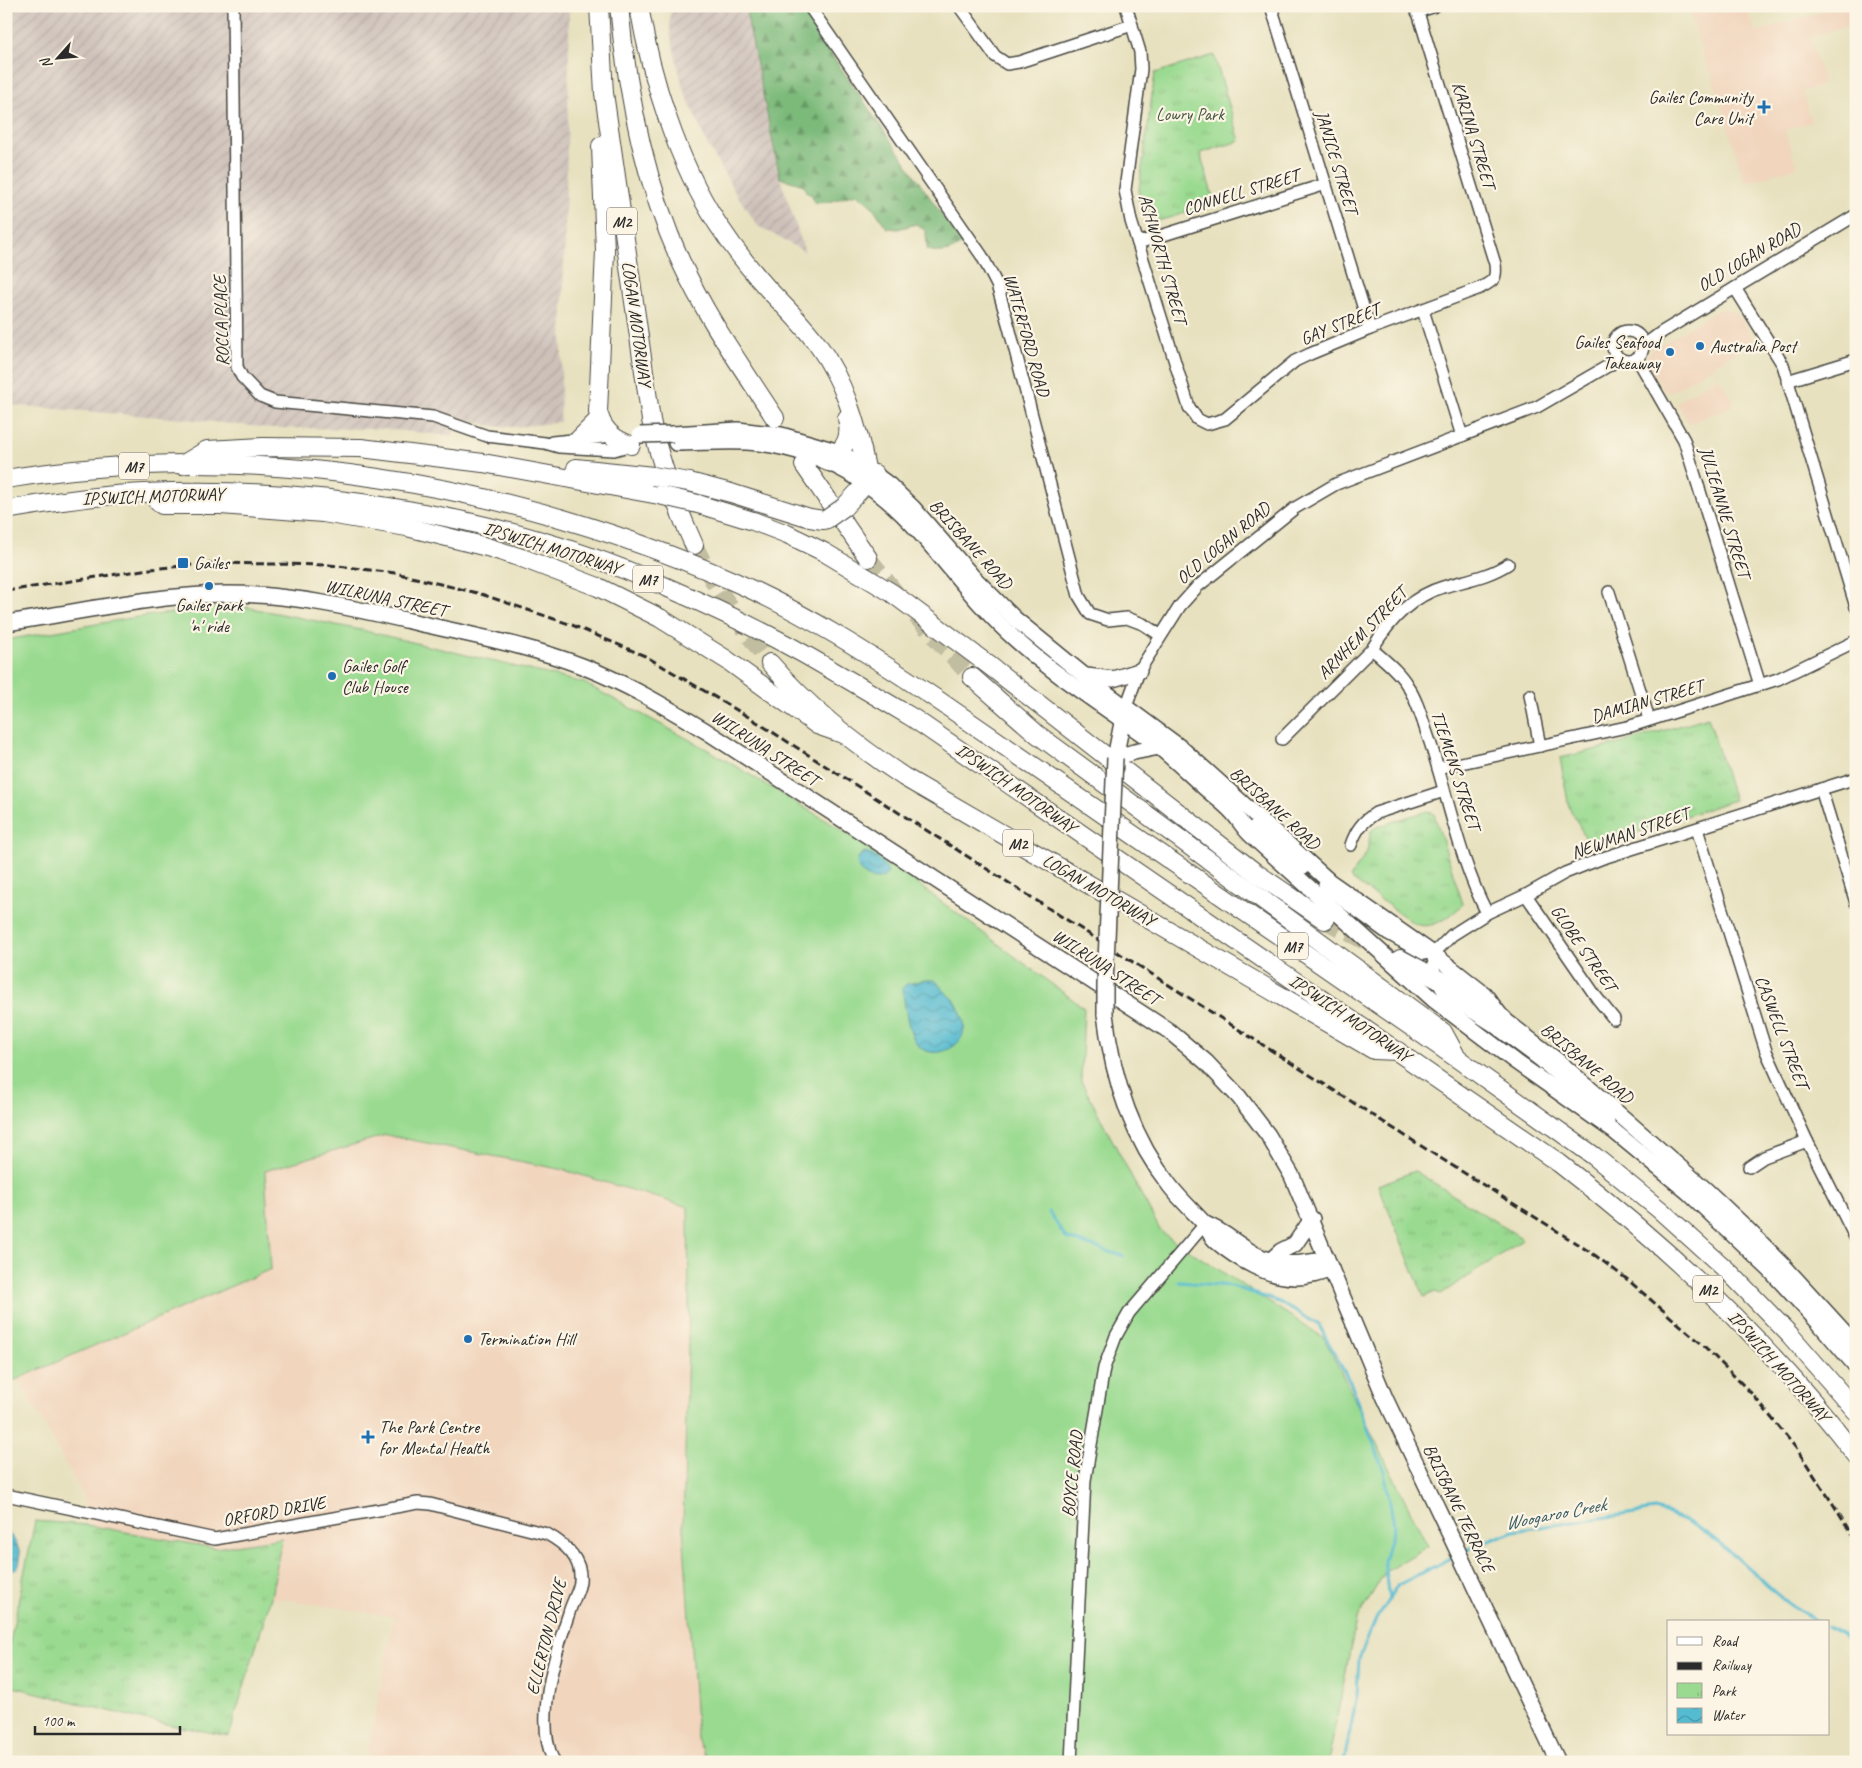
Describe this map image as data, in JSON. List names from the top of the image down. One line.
{"streets":{"highway":["M2","LOGAN MOTORWAY","M7","IPSWICH MOTORWAY"],"main road":["OLD LOGAN ROAD","BRISBANE ROAD","WILRUNA STREET","BRISBANE TERRACE"],"street":["KARINA STREET","JANICE STREET","CONNELL STREET","ASHWORTH STREET","ROCLA PLACE","GAY STREET","WATERFORD ROAD","JULIEANNE STREET","ARNHEM STREET","DAMIAN STREET","TIEMENS STREET","NEWMAN STREET","GLOBE STREET","CASWELL STREET","BOYCE ROAD","ORFORD DRIVE","ELLERTON DRIVE"]},"crossings":[["KARINA STREET","GAY STREET"],["JANICE STREET","CONNELL STREET"],["JANICE STREET","GAY STREET"],["CONNELL STREET","ASHWORTH STREET"],["M2","IPSWICH MOTORWAY"],["OLD LOGAN ROAD","WATERFORD ROAD"],["OLD LOGAN ROAD","JULIEANNE STREET"],["OLD LOGAN ROAD","BRISBANE ROAD"],["OLD LOGAN ROAD","WILRUNA STREET"],["OLD LOGAN ROAD","BOYCE ROAD"],["OLD LOGAN ROAD","BRISBANE TERRACE"],["ASHWORTH STREET","GAY STREET"],["ROCLA PLACE","BRISBANE ROAD"],["LOGAN MOTORWAY","IPSWICH MOTORWAY"],["JULIEANNE STREET","DAMIAN STREET"],["BRISBANE ROAD","NEWMAN STREET"],["WILRUNA STREET","BRISBANE TERRACE"],["ARNHEM STREET","TIEMENS STREET"],["DAMIAN STREET","TIEMENS STREET"],["TIEMENS STREET","NEWMAN STREET"],["NEWMAN STREET","GLOBE STREET"],["NEWMAN STREET","CASWELL STREET"],["ORFORD DRIVE","ELLERTON DRIVE"]],"water":["Woogaroo Creek"],"parks":["Lowry Park"],"places":{"health":["Gailes Community Care Unit","The Park Centre for Mental Health"],"other":["Australia Post","Gailes Seafood Takeaway","Gailes park 'n' ride","Gailes Golf Club House","Termination Hill"],"transit":["Gailes"]},"legend":["Road","Railway","Park","Water"],"scale_bar":"100 m","north":"bottom left"}
